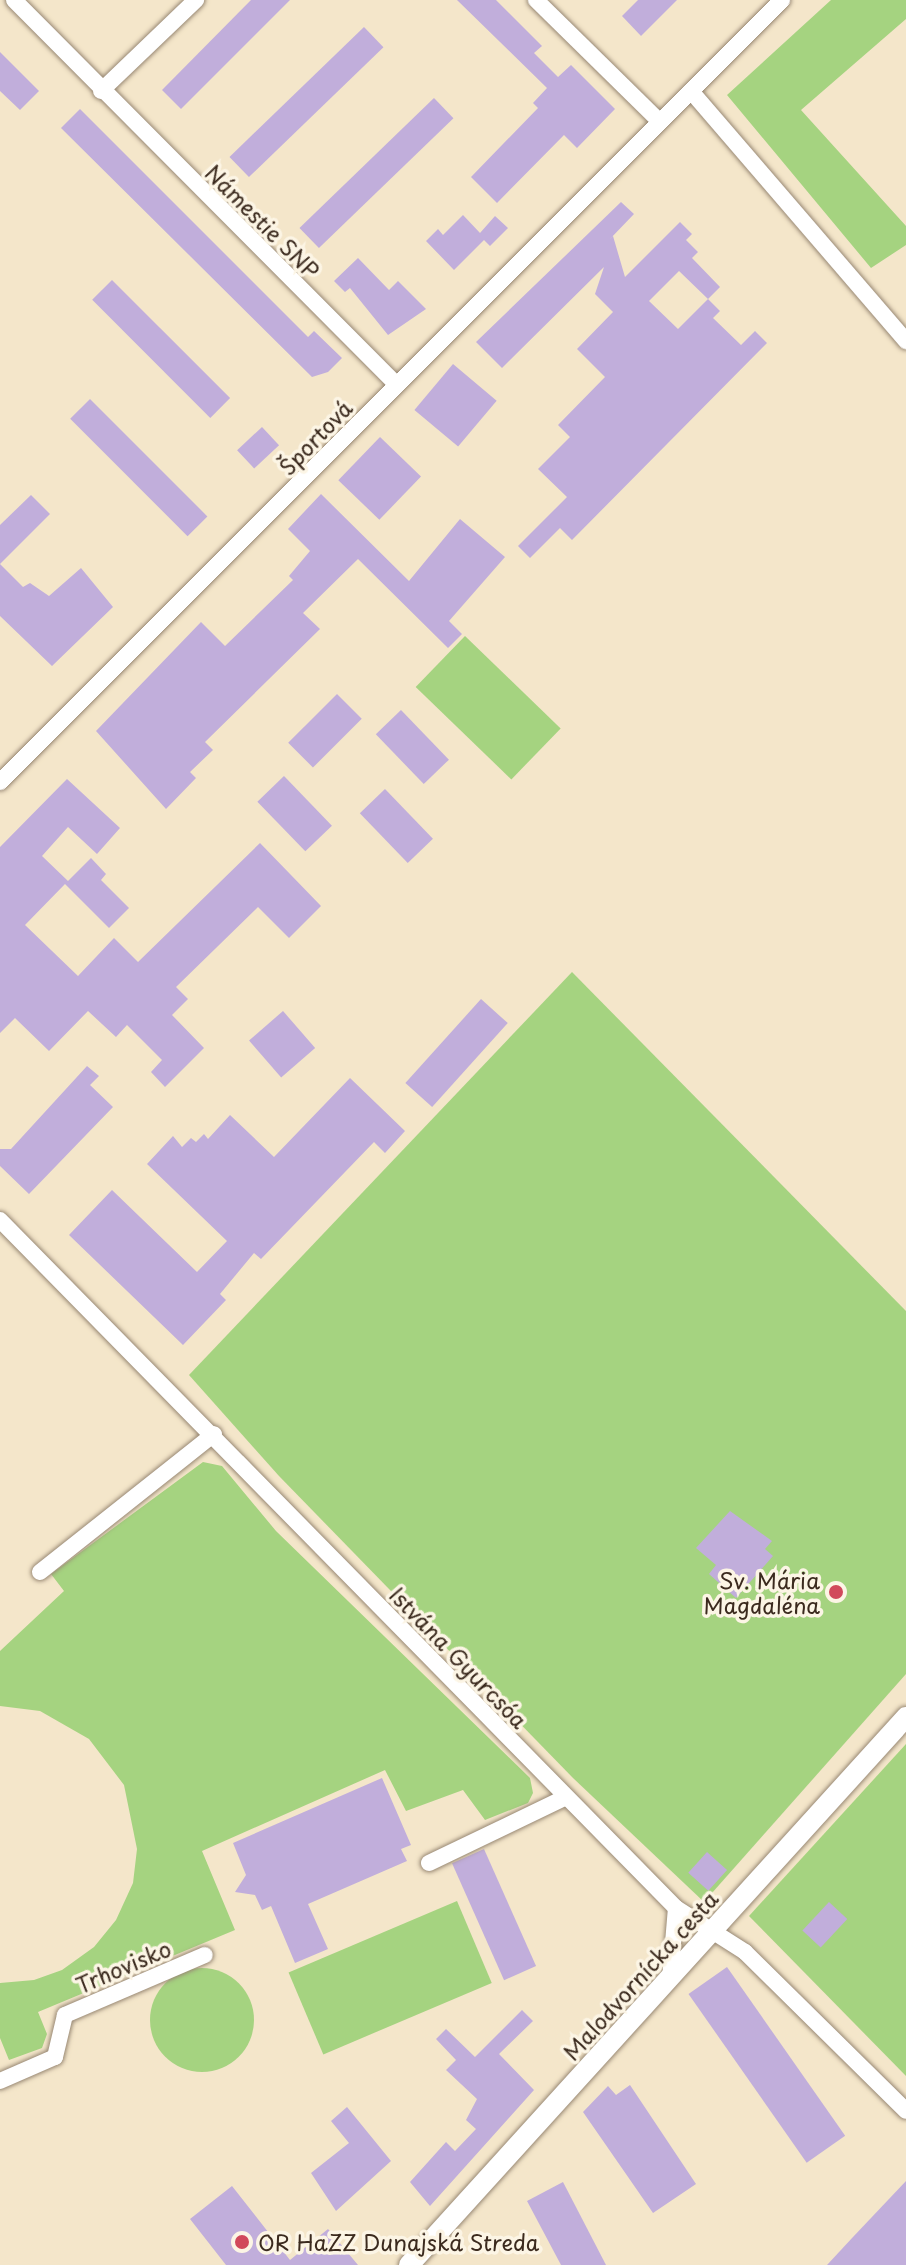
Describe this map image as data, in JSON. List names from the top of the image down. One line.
{"streets":{"street":["Námestie SNP","Športová","Istvána Gyurcsóa","Trhovisko","Malodvornícka cesta"]},"crossings":[["Námestie SNP","Športová"],["Istvána Gyurcsóa","Malodvornícka cesta"]],"places":["Sv. Mária Magdaléna","OR HaZZ Dunajská Streda"]}
